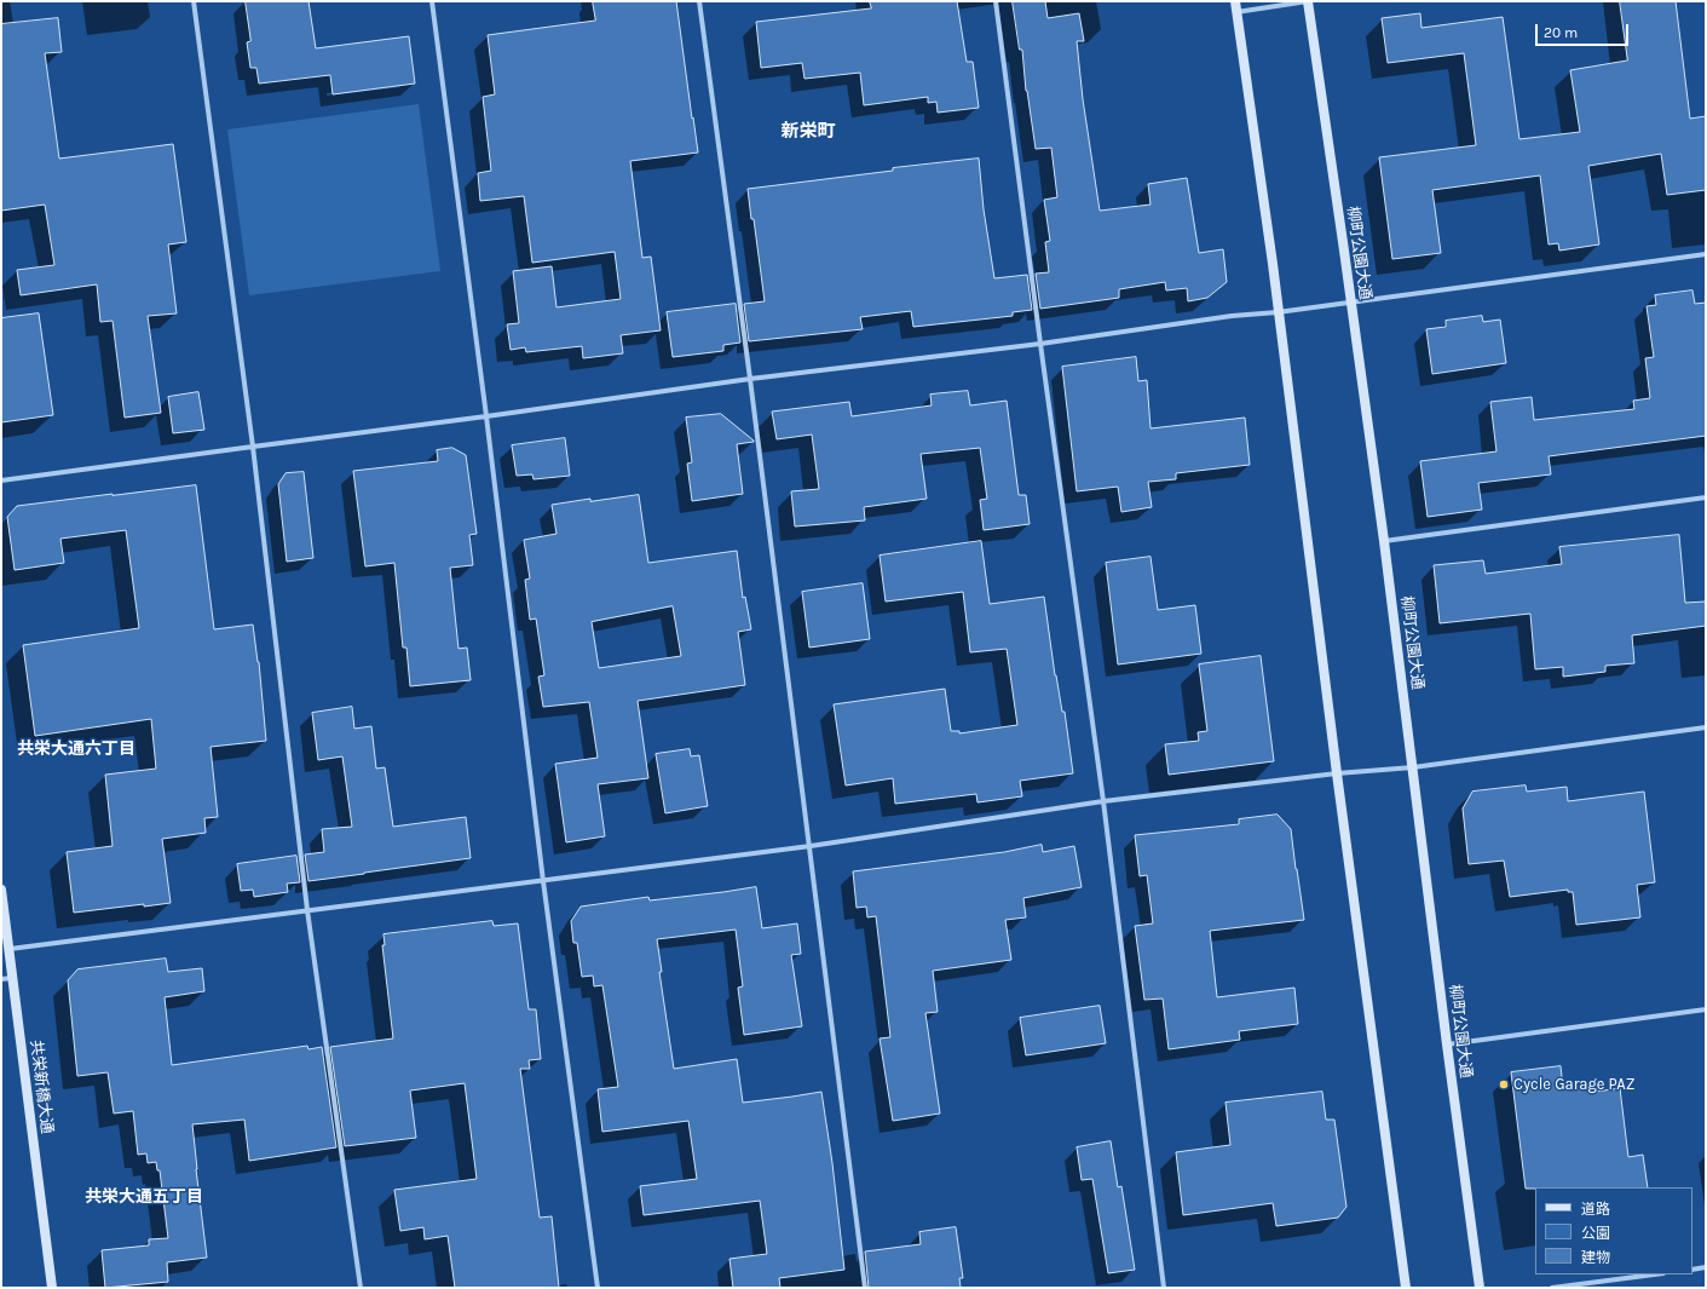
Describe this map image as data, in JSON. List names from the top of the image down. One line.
{"streets":{"street":["柳町公園大通","共栄新橋大通"]},"districts":["新栄町","共栄大通六丁目","共栄大通五丁目"],"places":["Cycle Garage PAZ"],"legend":["道路","公園","建物"],"scale_bar":"20 m"}
